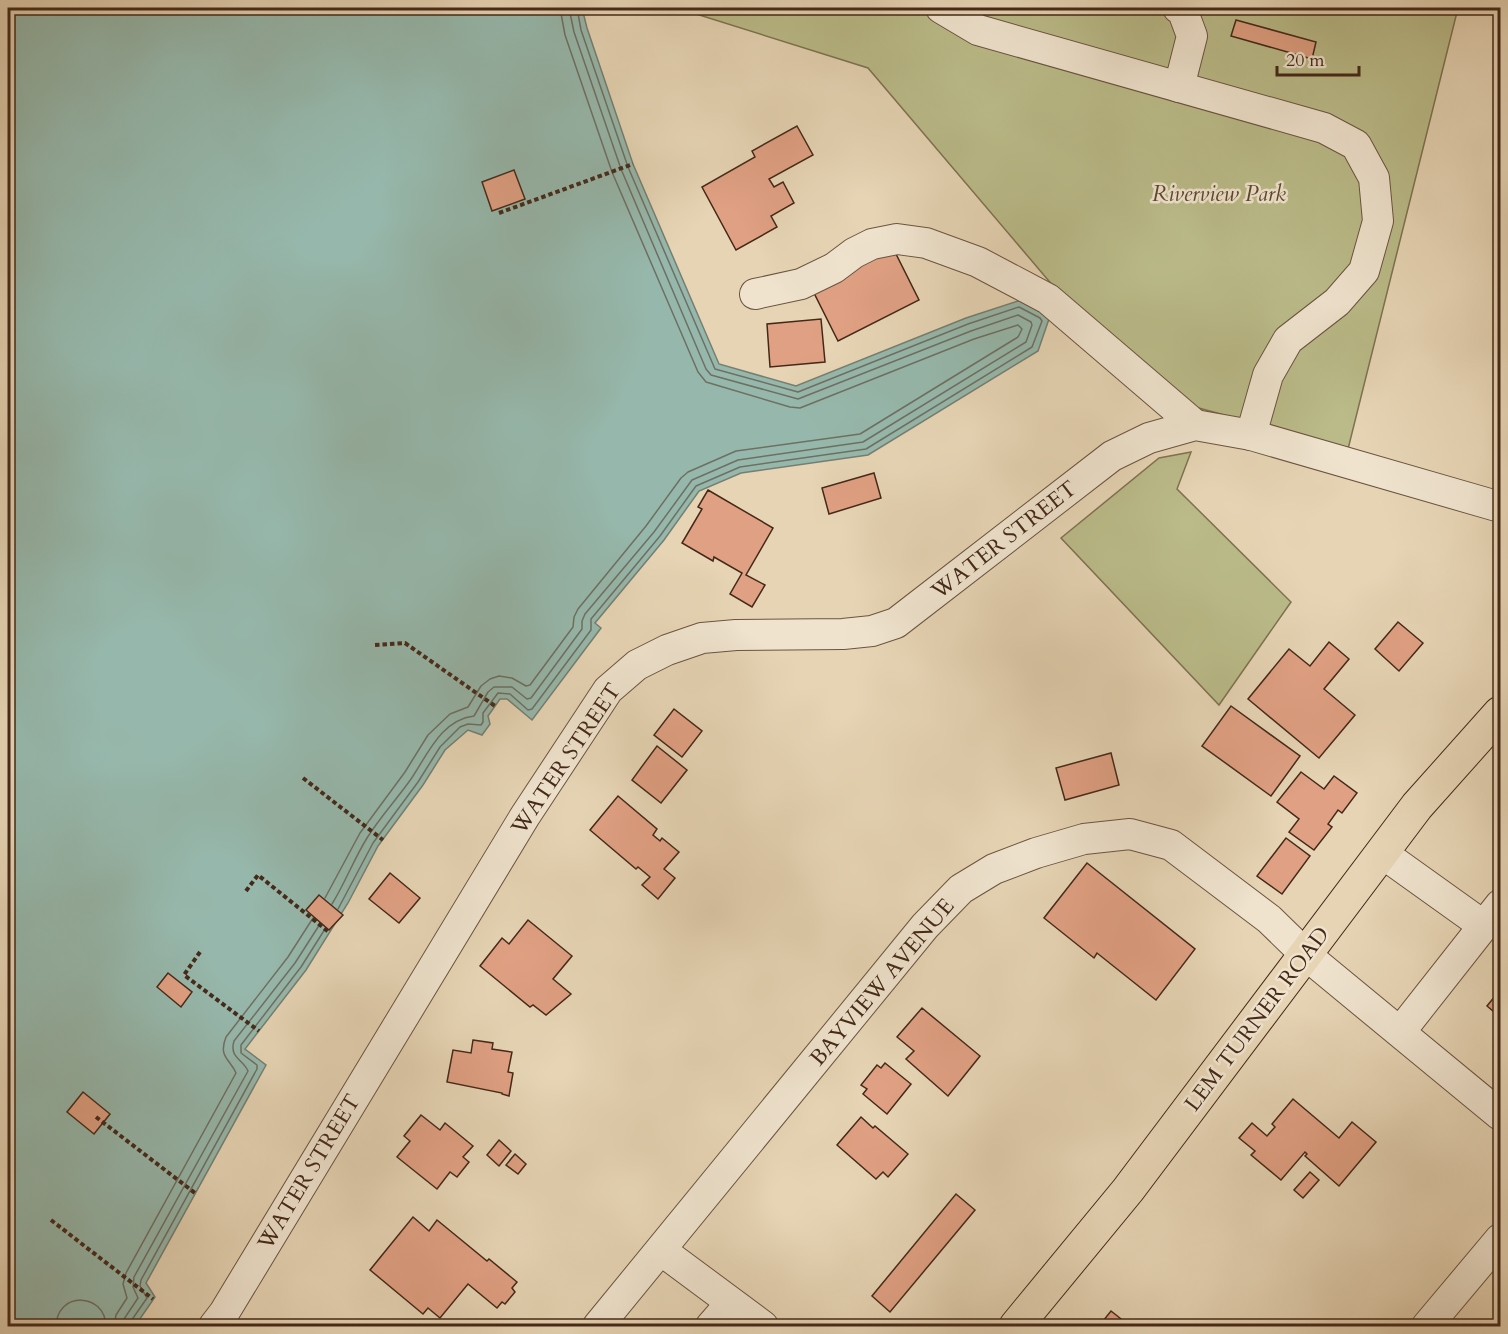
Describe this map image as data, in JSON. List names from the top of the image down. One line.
{"streets":{"main road":["LEM TURNER ROAD"],"street":["WATER STREET","BAYVIEW AVENUE"]},"crossings":[["BAYVIEW AVENUE","LEM TURNER ROAD"]],"parks":["Riverview Park"],"scale_bar":"20 m"}
